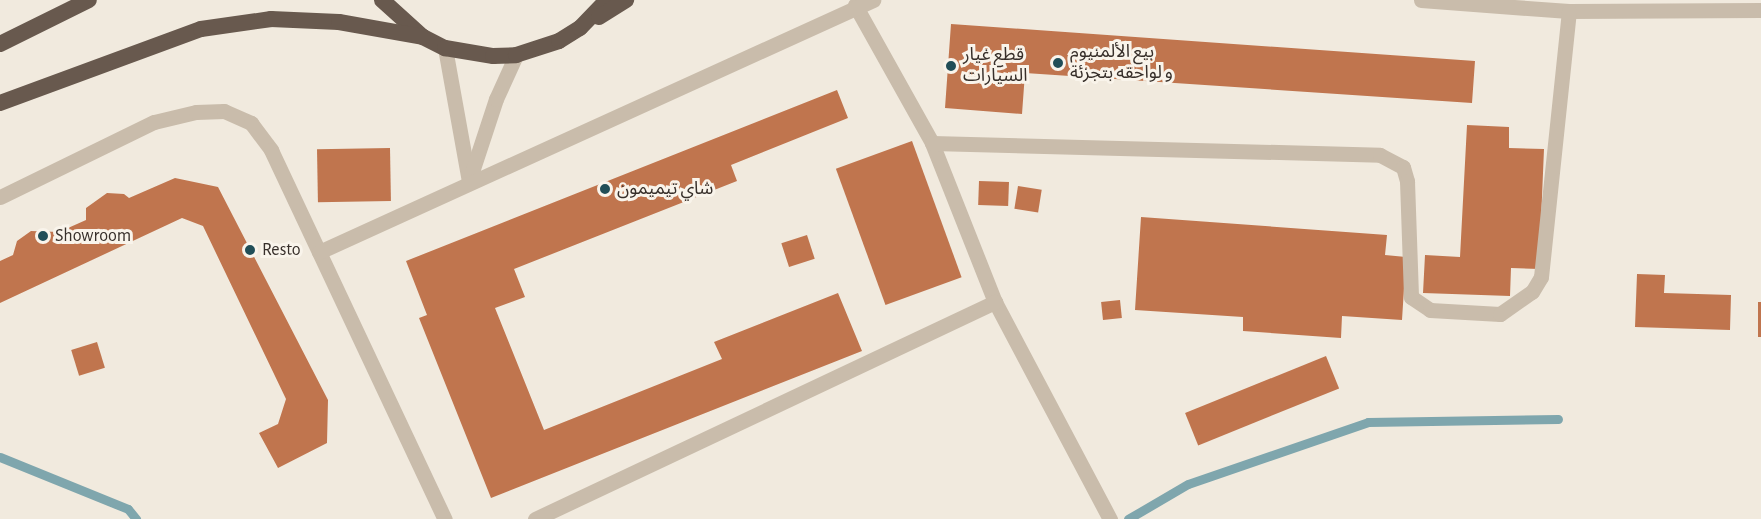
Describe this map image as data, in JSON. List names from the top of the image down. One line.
{"places":["بيع الألمنيوم و لواحقه بتجزئة","قطع غيار السيارات","شاي تيميمون","Showroom","Resto"]}
